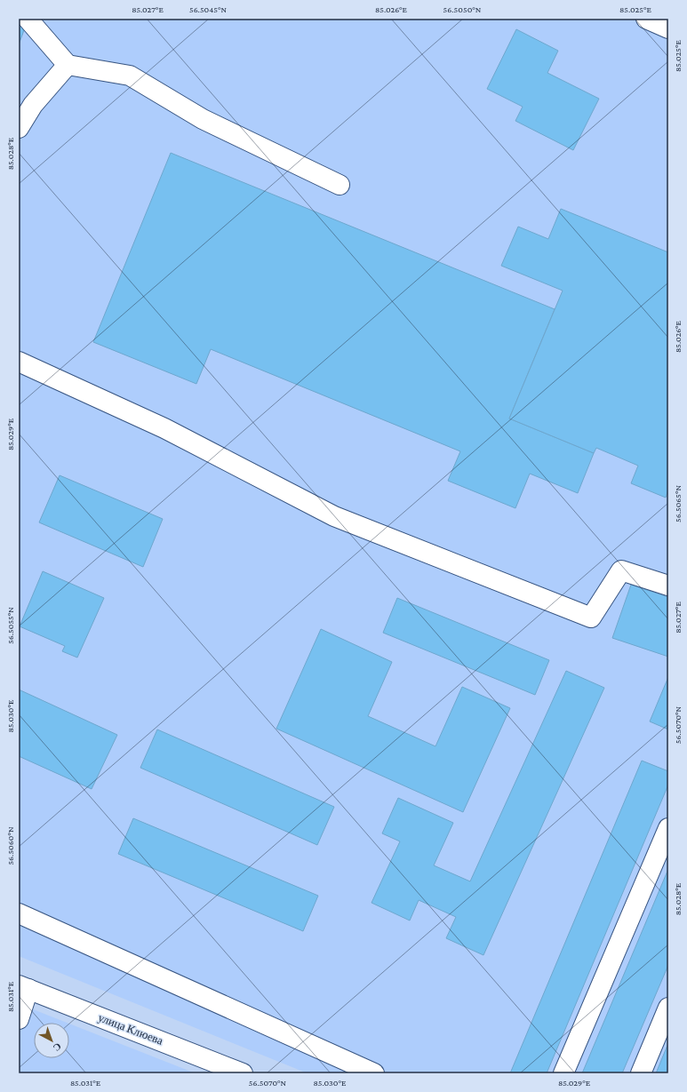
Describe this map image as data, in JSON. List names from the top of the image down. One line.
{"streets":{"main road":["улица Клюева"]},"north":"bottom right","coordinates":["85.027°E","56.5045°N","85.026°E","56.5050°N","85.025°E","85.028°E","85.029°E","56.5065°N","56.5055°N","85.030°E","56.5070°N","56.5060°N","85.031°E"]}
